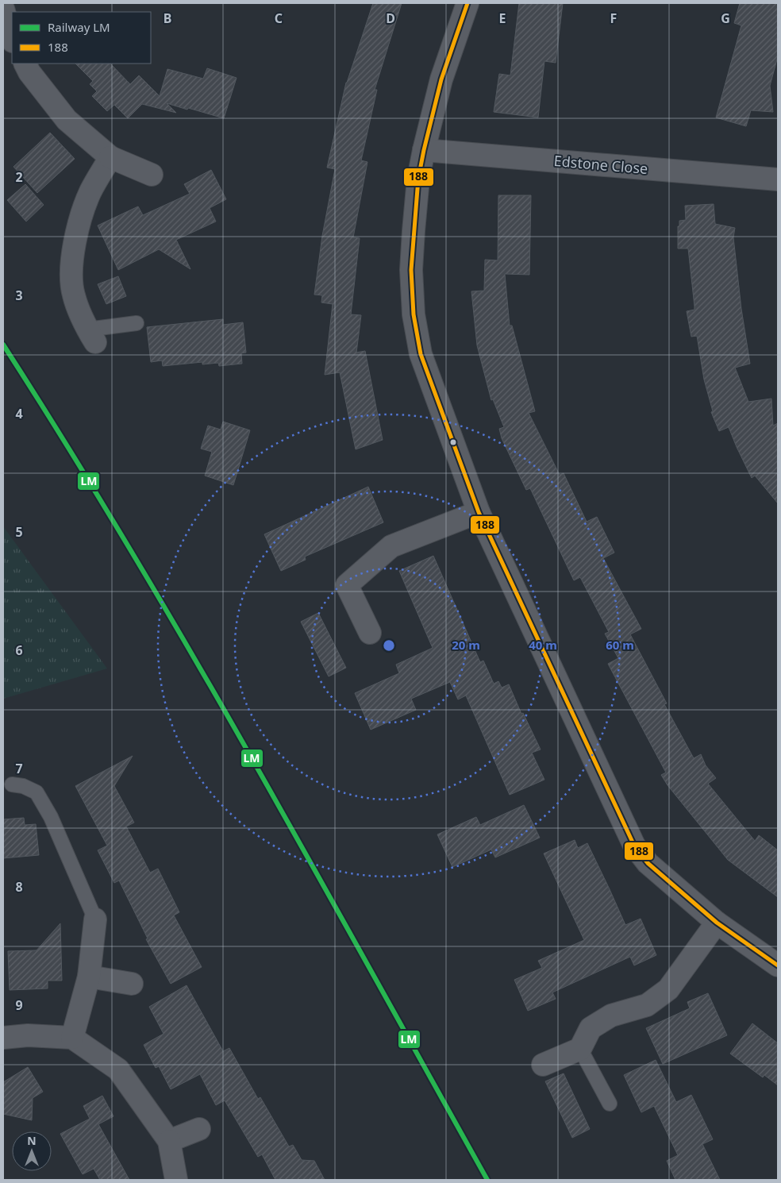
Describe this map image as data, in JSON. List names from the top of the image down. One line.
{"streets":{"street":["Edstone Close"]},"lines":["transit line 188","rail line LM"],"legend":["Railway LM","188"],"north":"top","grid":{"columns":["B","C","D","E","F","G"],"rows":["2","3","4","5","6","7","8","9"]},"rings":["20 m","40 m","60 m"]}
